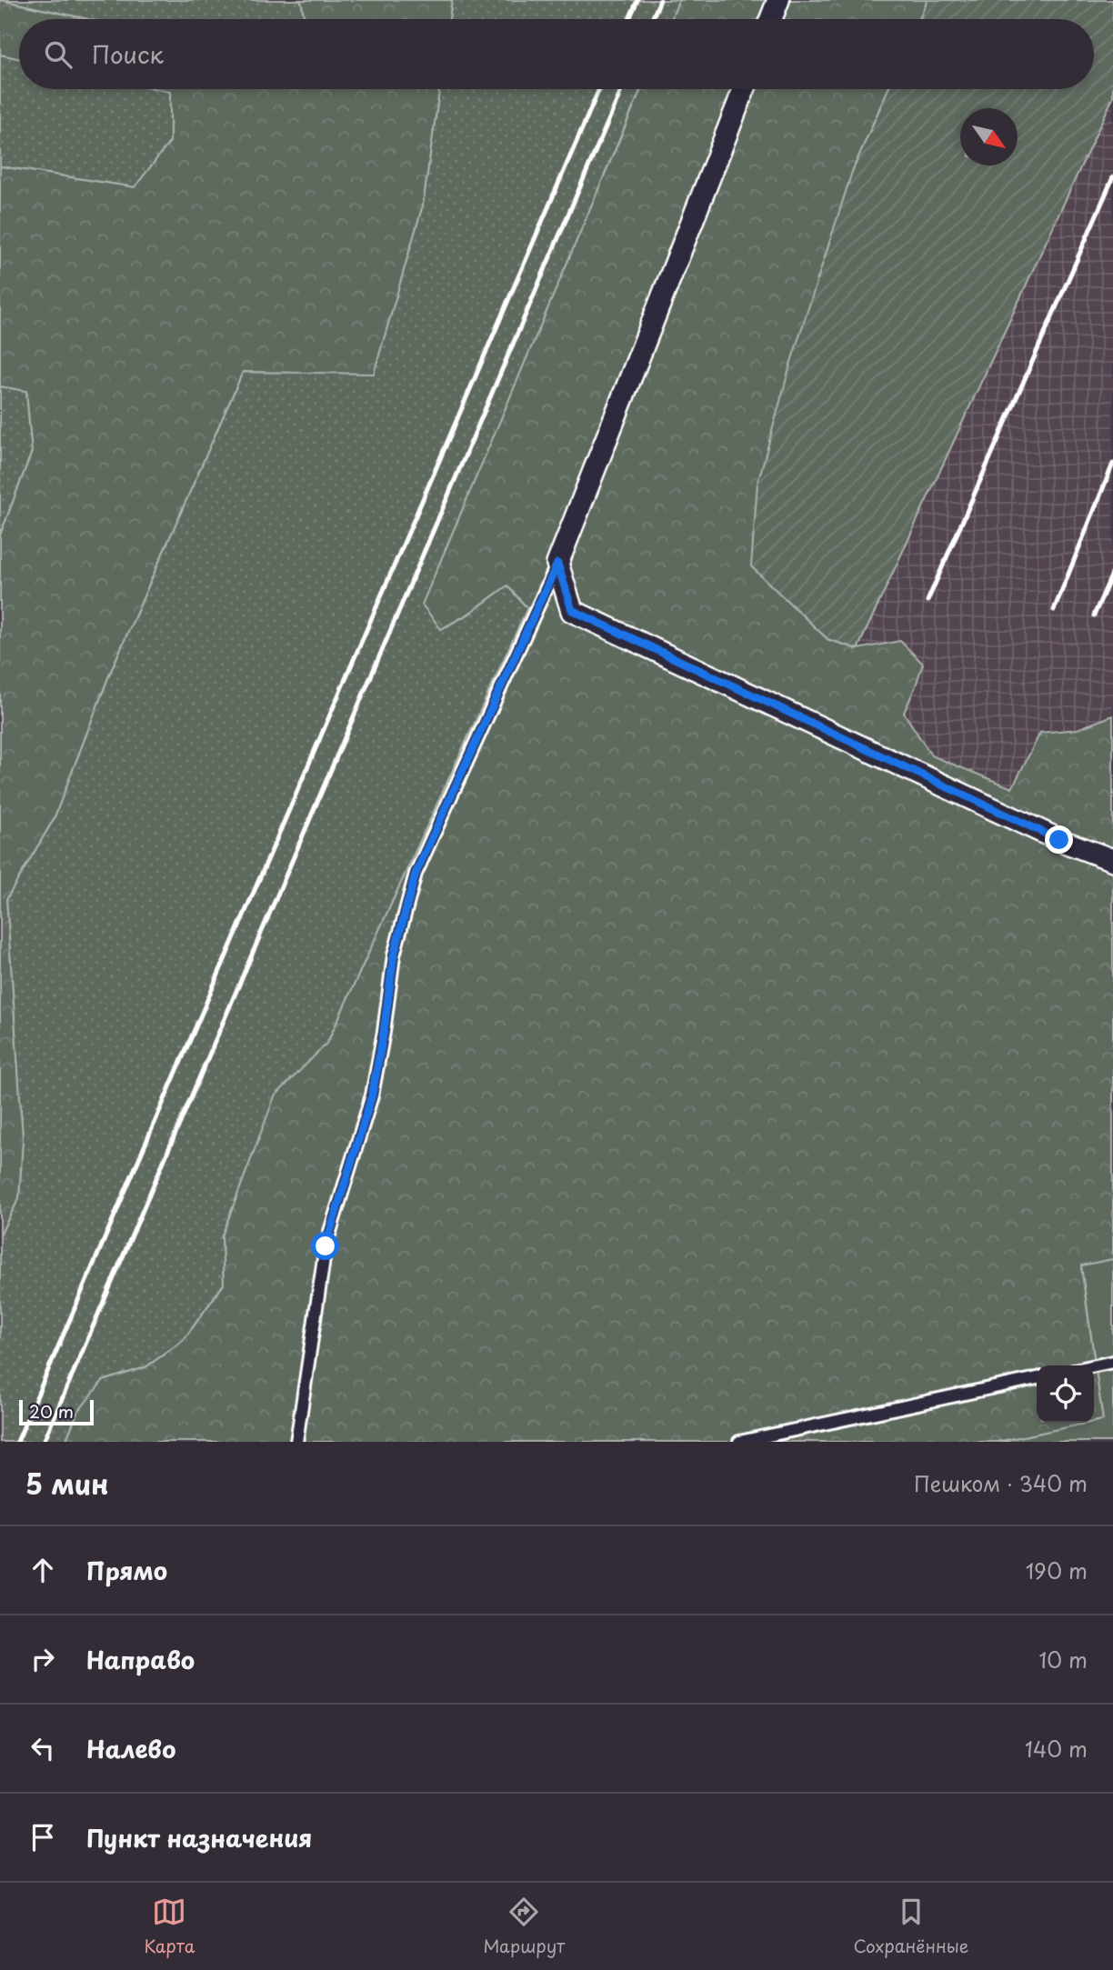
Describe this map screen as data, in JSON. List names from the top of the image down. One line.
{"scale_bar":"20 m","north":"bottom right","page":{"search":"Поиск","scale":"20 m","heading":["5 мин","Пешком · 340 m"],"list":[["Прямо","190 m"],["Направо","10 m"],["Налево","140 m"],"Пункт назначения"],"nav":["Карта","Маршрут","Сохранённые"]}}
